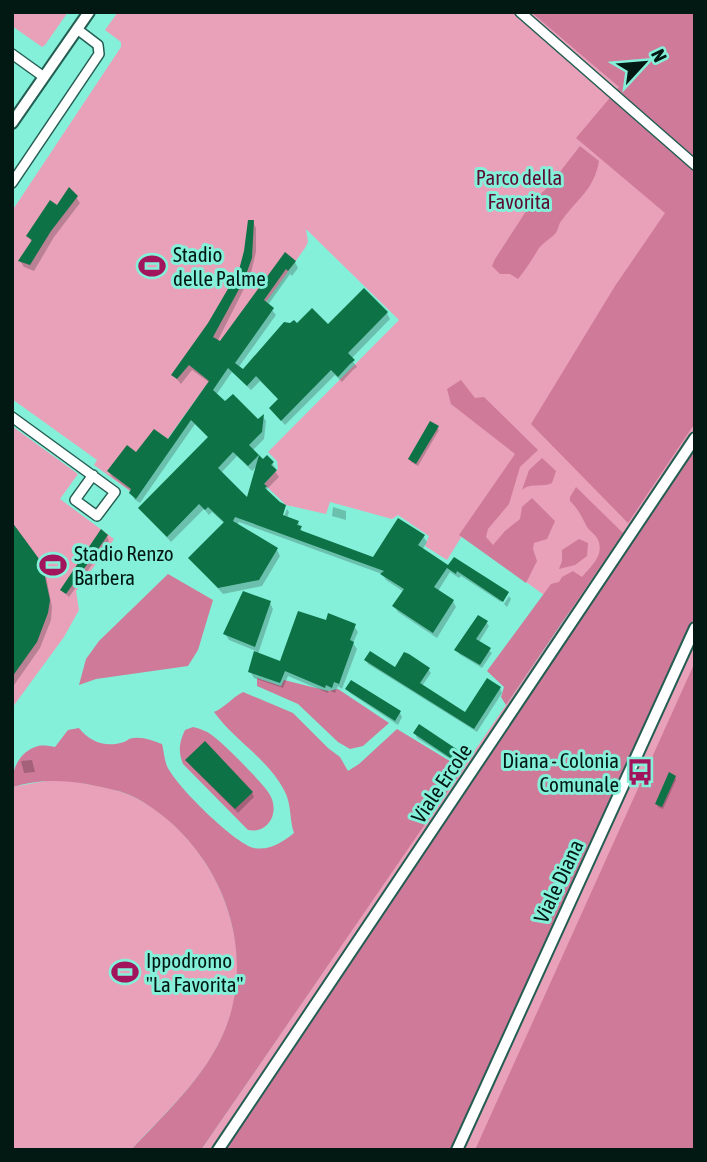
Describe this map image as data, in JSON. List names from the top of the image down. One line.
{"streets":{"street":["Viale Ercole","Viale Diana"]},"parks":["Parco della Favorita"],"places":{"sports":["Stadio delle Palme","Stadio Renzo Barbera","Ippodromo \"La Favorita\""],"bus stop":["Diana - Colonia Comunale"]},"north":"top right"}
